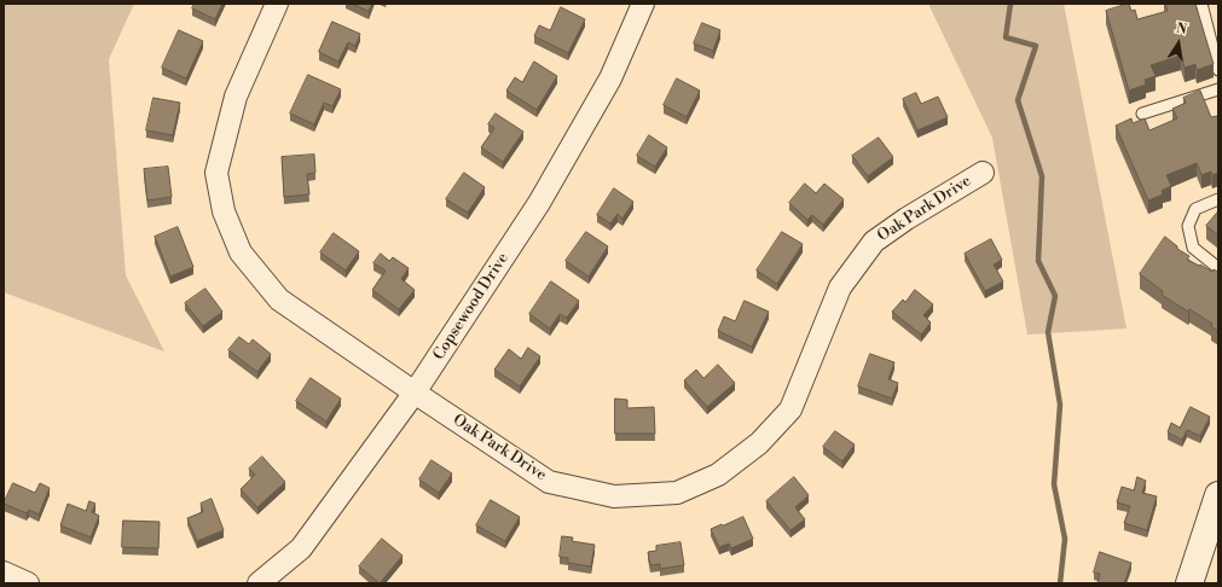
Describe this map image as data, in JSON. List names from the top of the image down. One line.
{"streets":{"street":["Oak Park Drive","Copsewood Drive"]},"crossings":[["Oak Park Drive","Copsewood Drive"]],"north":"top"}
